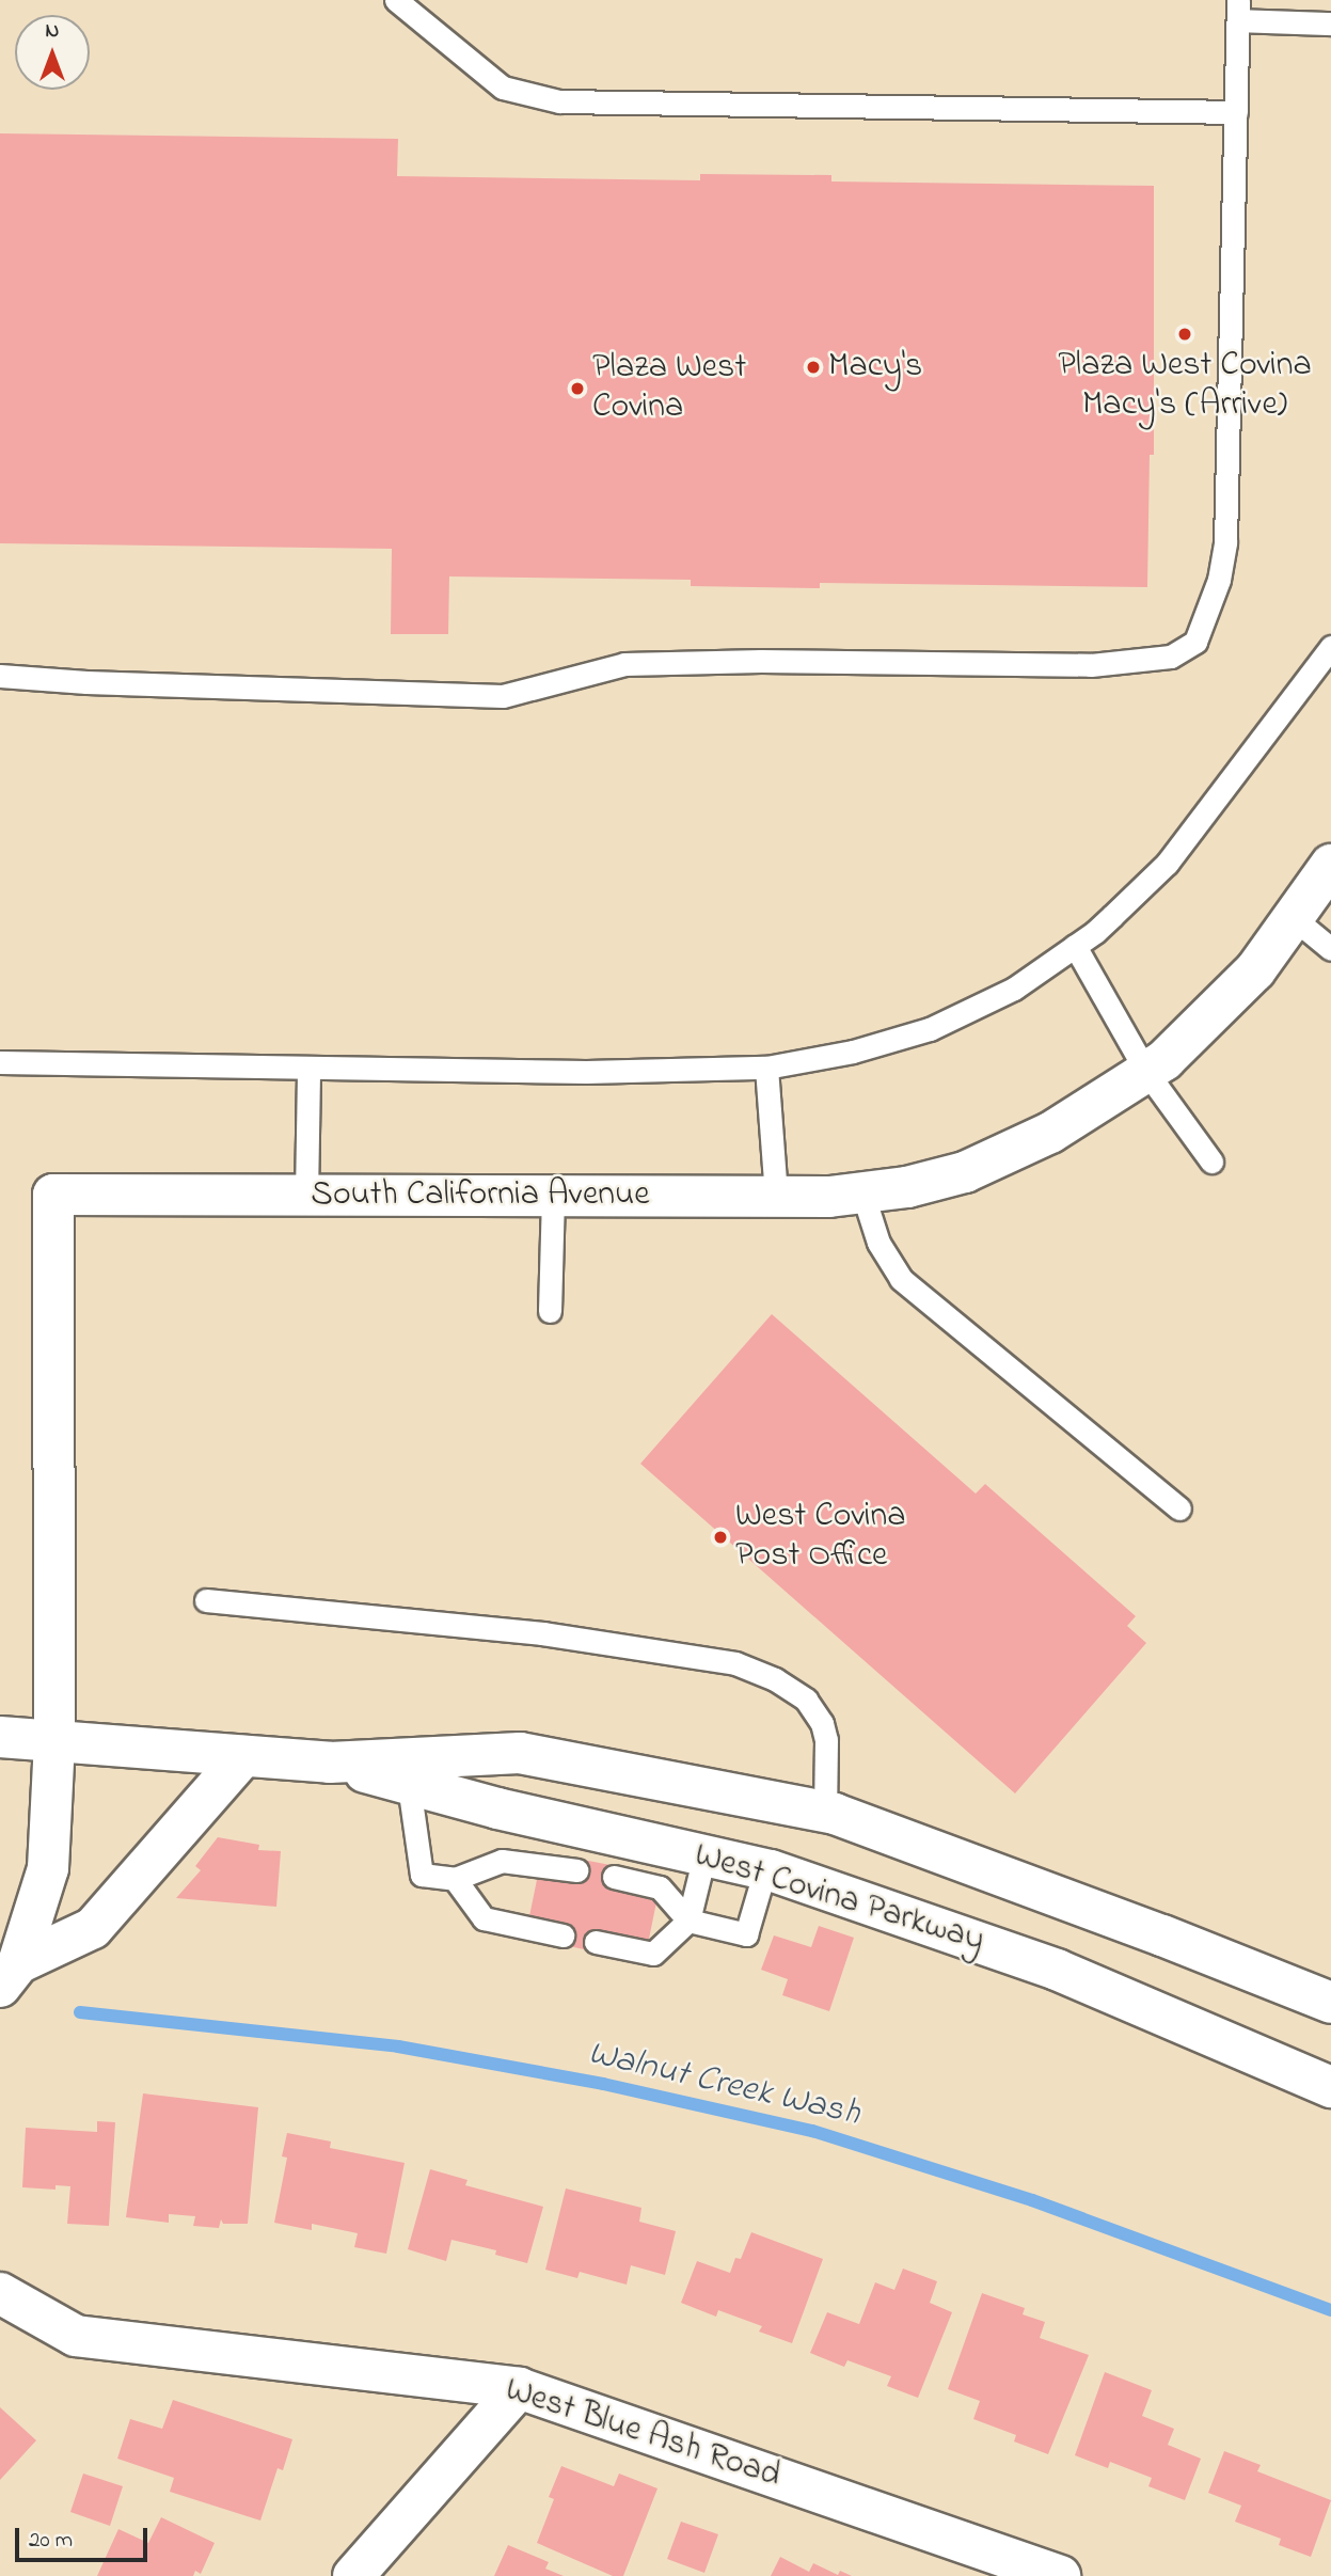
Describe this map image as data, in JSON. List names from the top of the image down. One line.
{"streets":{"street":["South California Avenue","West Covina Parkway","West Blue Ash Road"]},"crossings":[["South California Avenue","West Covina Parkway"]],"water":["Walnut Creek Wash"],"places":["Plaza West Covina Macy's (Arrive)","Macy's","Plaza West Covina","West Covina Post Office"],"scale_bar":"20 m","north":"top"}
